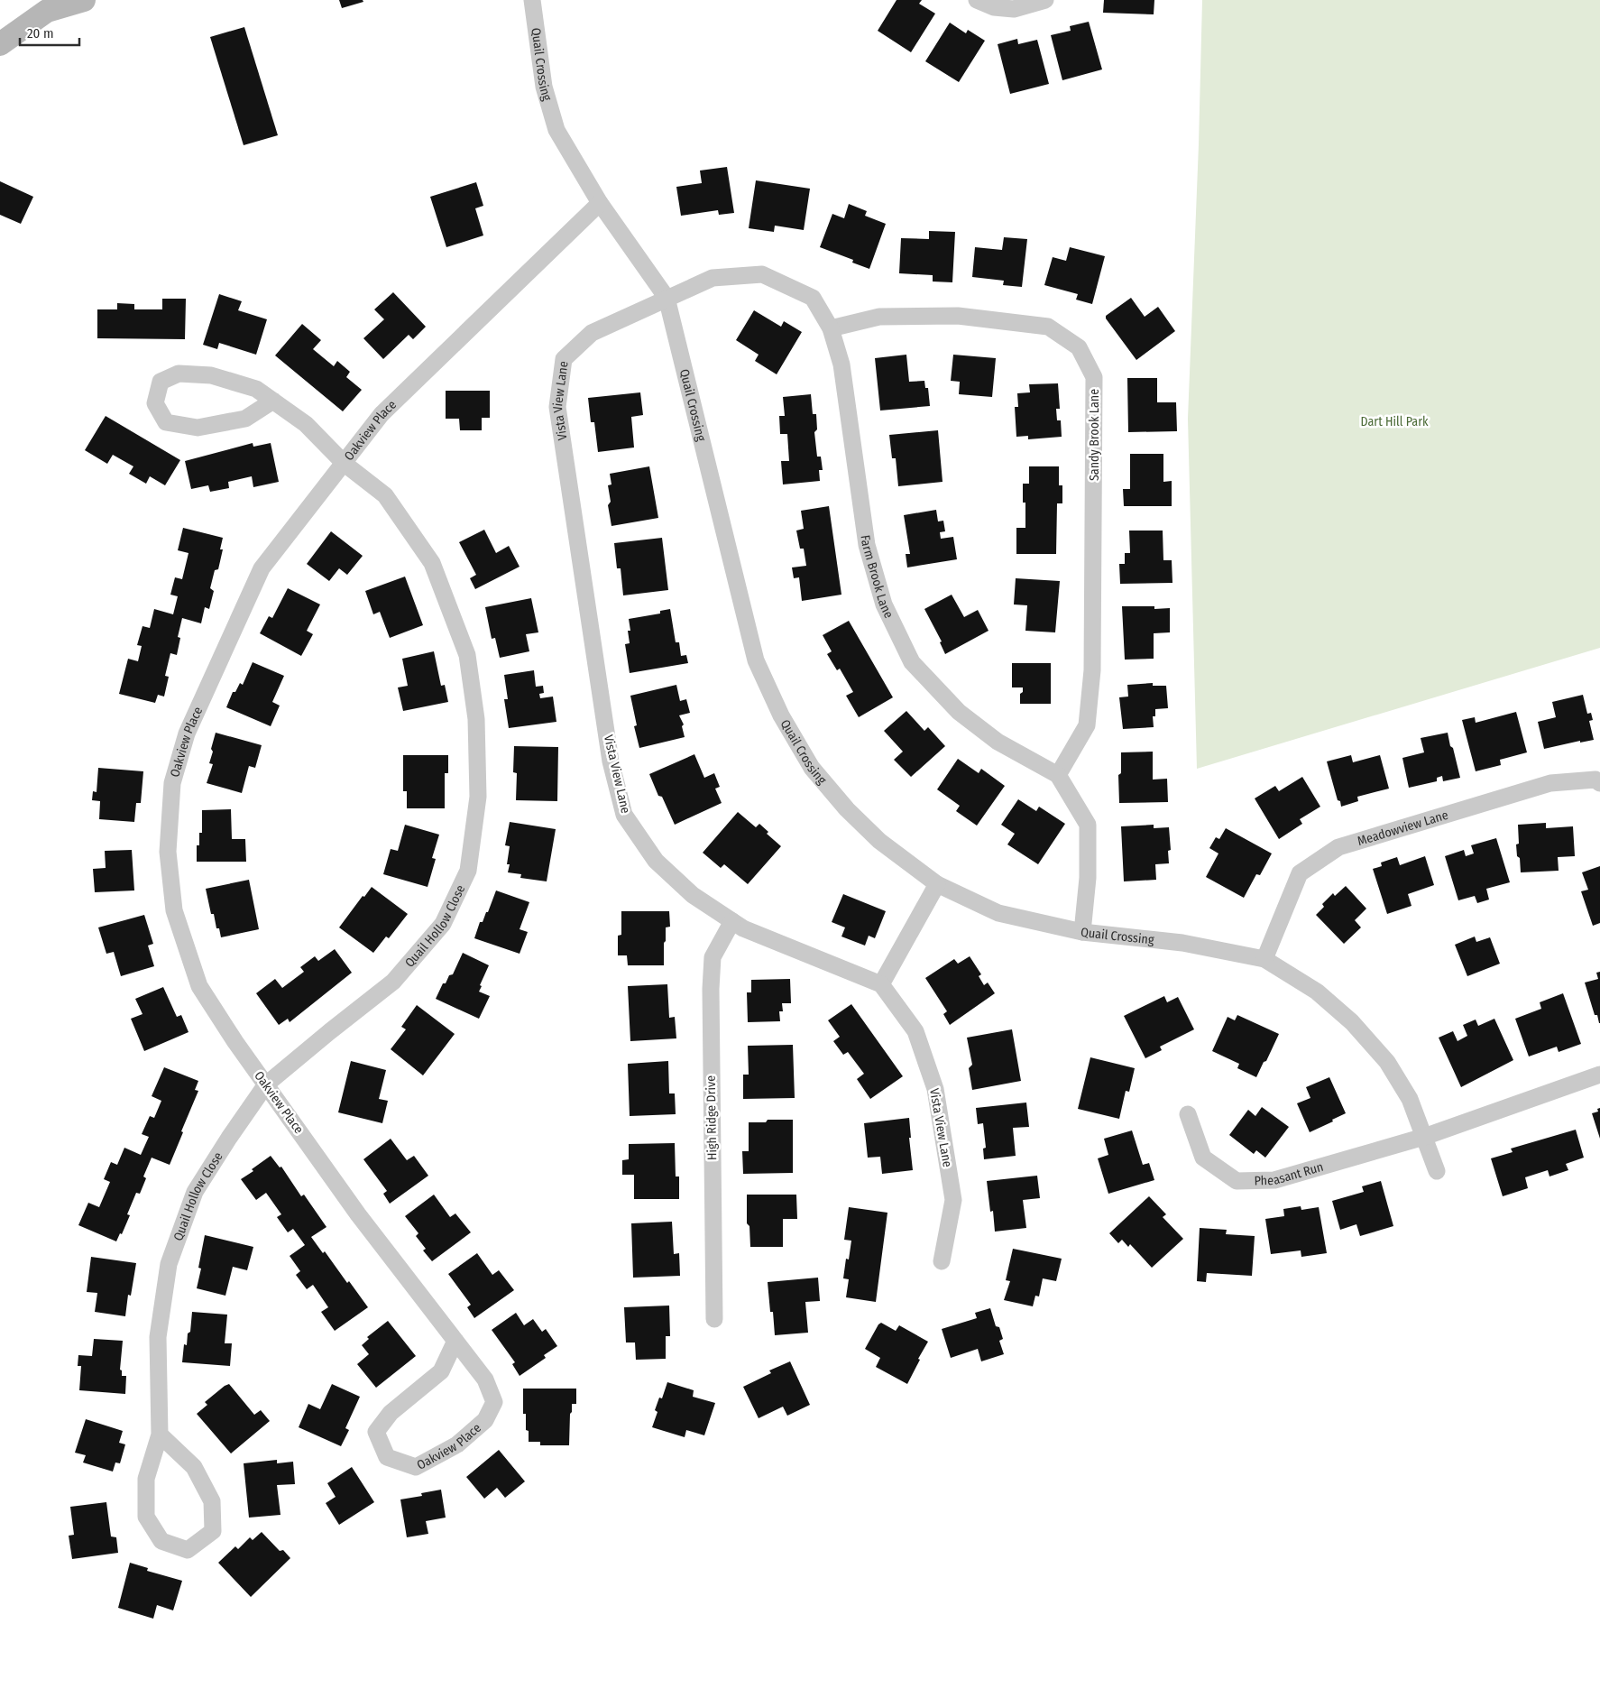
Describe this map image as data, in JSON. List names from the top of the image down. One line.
{"streets":{"street":["Quail Crossing","Vista View Lane","Oakview Place","Sandy Brook Lane","Farm Brook Lane","Meadowview Lane","Quail Hollow Close","High Ridge Drive","Pheasant Run"]},"crossings":[["Quail Crossing","Vista View Lane"],["Quail Crossing","Oakview Place"],["Quail Crossing","Farm Brook Lane"],["Quail Crossing","Meadowview Lane"],["Quail Crossing","Pheasant Run"],["Vista View Lane","Farm Brook Lane"],["Vista View Lane","High Ridge Drive"],["Oakview Place","Quail Hollow Close"],["Sandy Brook Lane","Farm Brook Lane"]],"parks":["Dart Hill Park"],"scale_bar":"20 m"}
